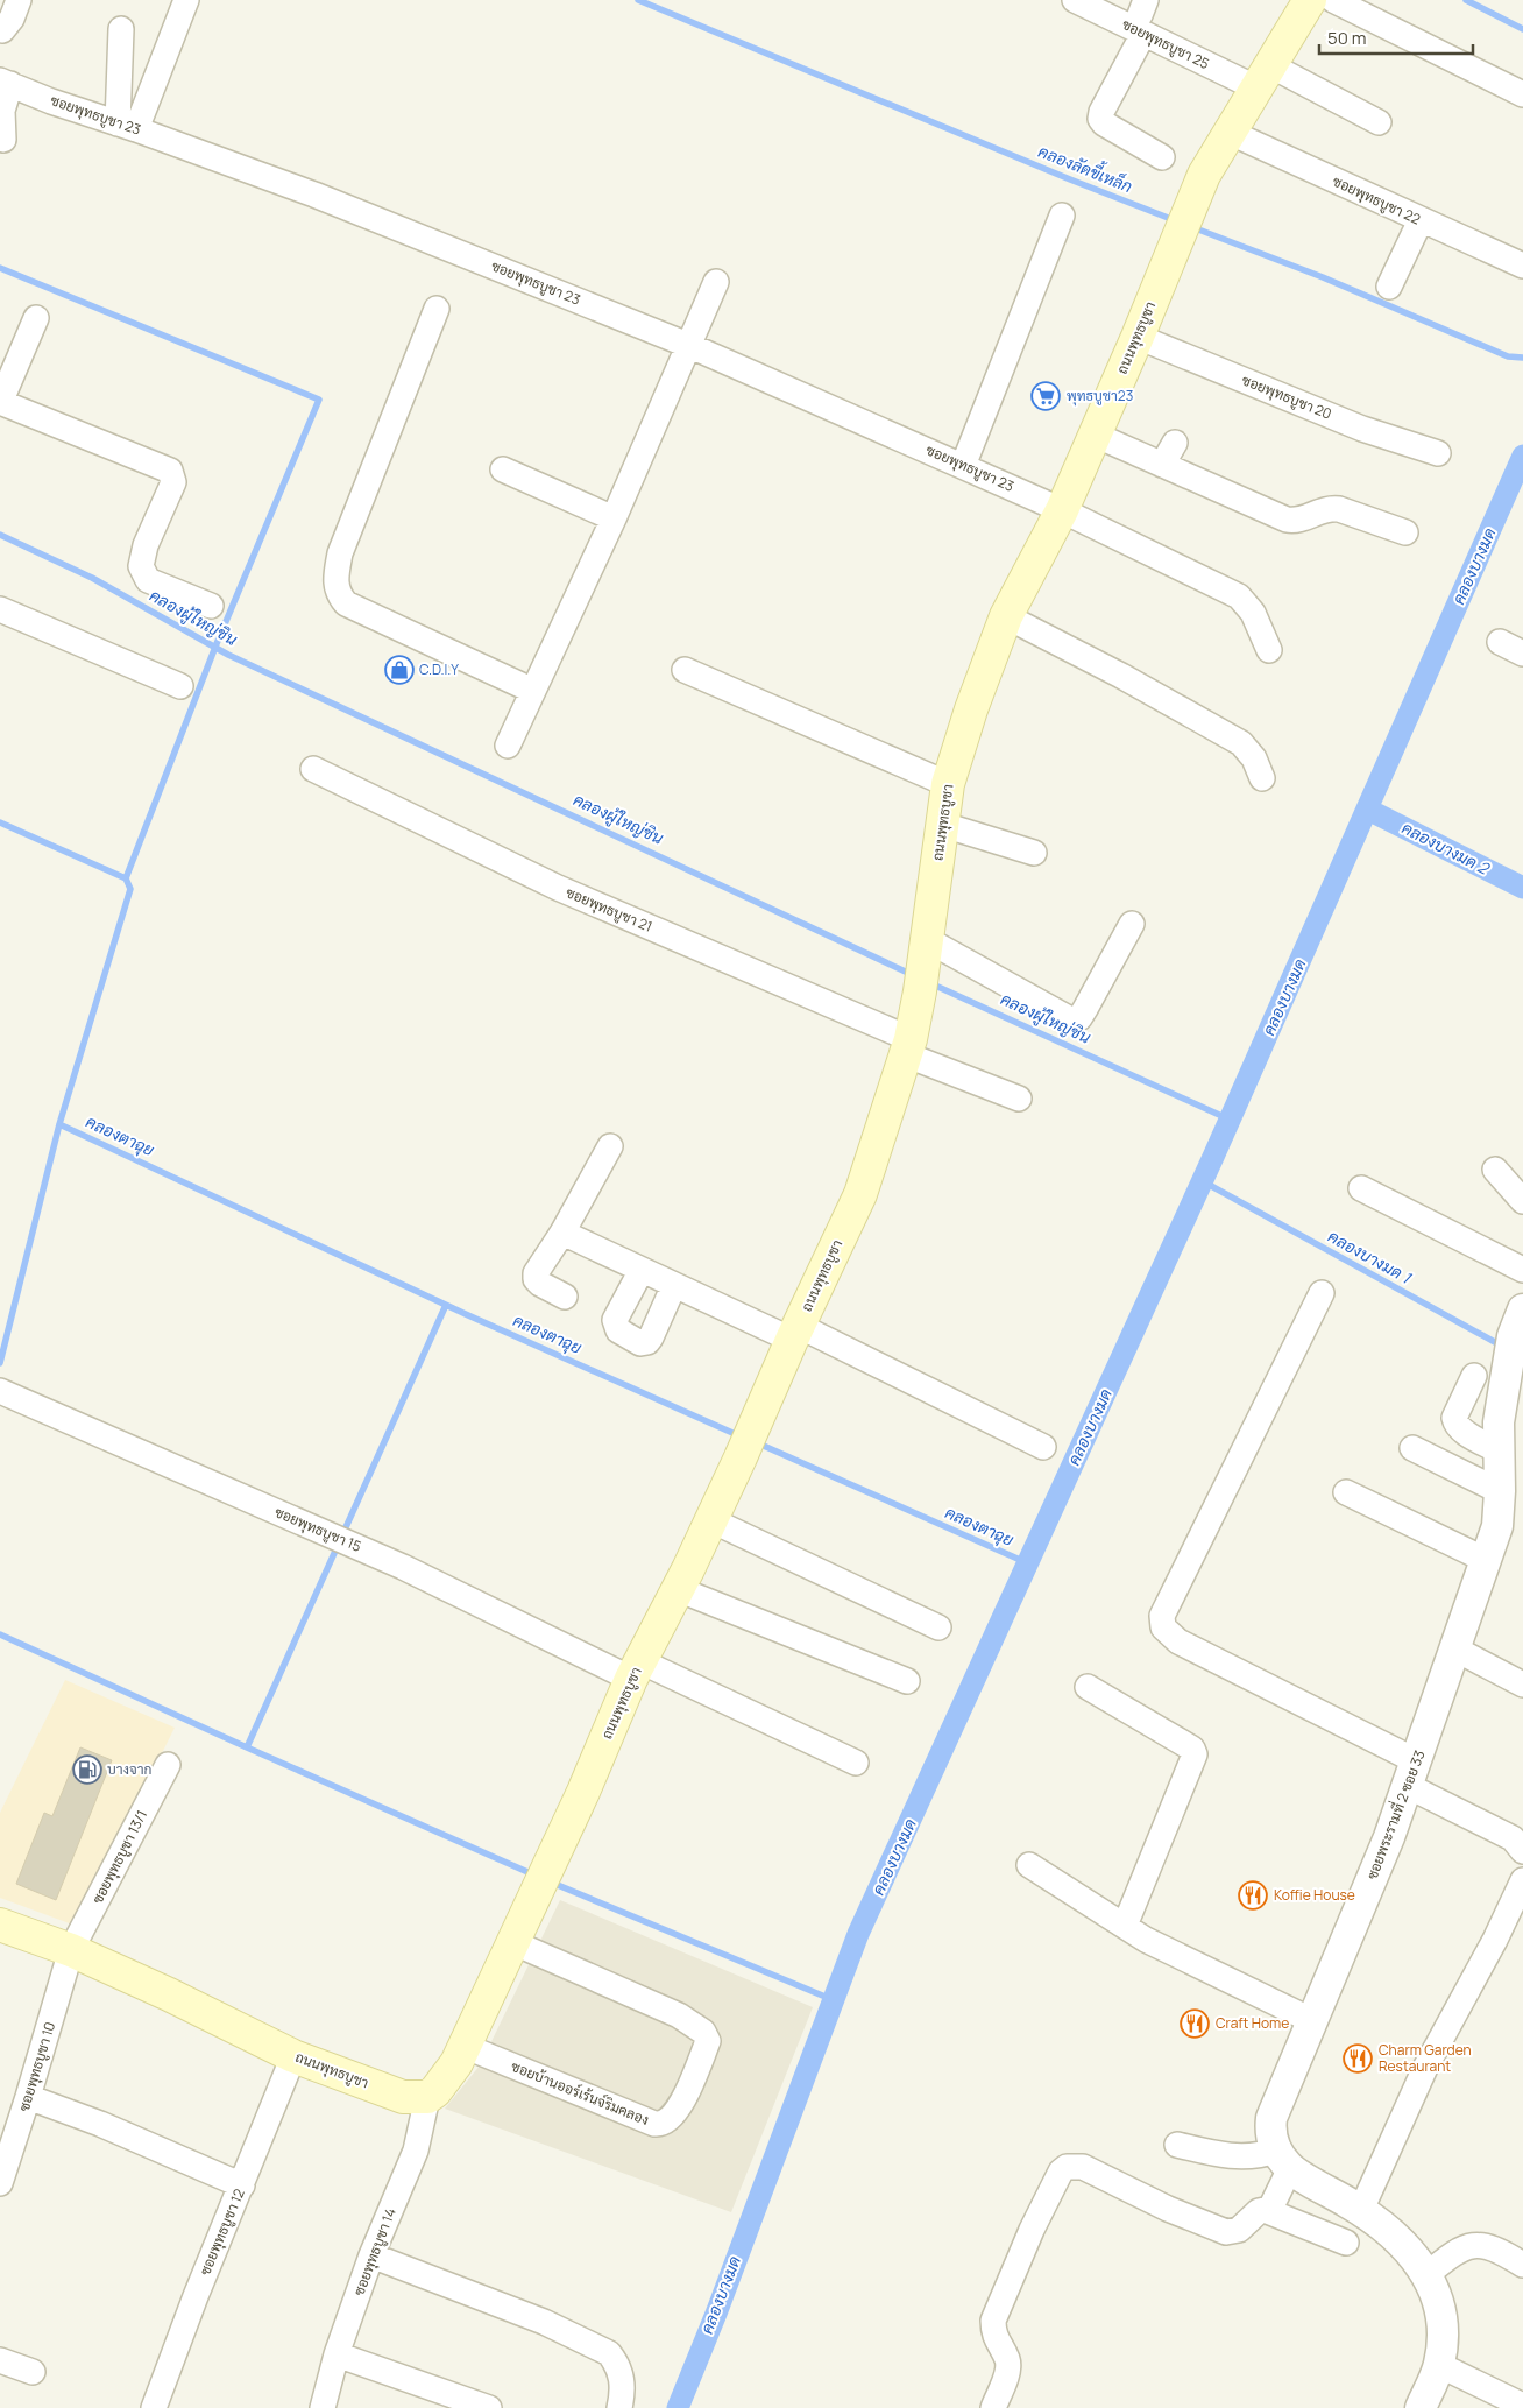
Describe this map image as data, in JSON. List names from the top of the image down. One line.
{"streets":{"main road":["ถนนพุทธบูชา"],"street":["ซอยพุทธบูชา 25","ซอยพุทธบูชา 23","ซอยพุทธบูชา 22","ซอยพุทธบูชา 20","ซอยพุทธบูชา 21","ซอยพุทธบูชา 15","ซอยพระรามที่ 2 ซอย 33","ซอยพุทธบูชา 13/1","ซอยพุทธบูชา 10","ซอยบ้านออร์เร้นจ์ริมคลอง","ซอยพุทธบูชา 12","ซอยพุทธบูชา 14"]},"crossings":[["ซอยพุทธบูชา 25","ถนนพุทธบูชา"],["ซอยพุทธบูชา 23","ถนนพุทธบูชา"],["ซอยพุทธบูชา 22","ถนนพุทธบูชา"],["ถนนพุทธบูชา","ซอยพุทธบูชา 20"],["ถนนพุทธบูชา","ซอยพุทธบูชา 21"],["ถนนพุทธบูชา","ซอยพุทธบูชา 15"],["ถนนพุทธบูชา","ซอยพุทธบูชา 13/1"],["ถนนพุทธบูชา","ซอยพุทธบูชา 10"],["ถนนพุทธบูชา","ซอยบ้านออร์เร้นจ์ริมคลอง"],["ถนนพุทธบูชา","ซอยพุทธบูชา 12"],["ถนนพุทธบูชา","ซอยพุทธบูชา 14"],["ซอยพุทธบูชา 13/1","ซอยพุทธบูชา 10"]],"water":["คลองลัดขี้เหล็ก","คลองบางมด","คลองผู้ใหญ่ชิน","คลองบางมด 2","คลองตาฉุย","คลองบางมด 1"],"places":{"supermarket":["พุทธบูชา23"],"shop":["C.D.I.Y"],"fuel station":["บางจาก"],"restaurant":["Koffie House","Craft Home","Charm Garden Restaurant"]},"scale_bar":"50 m"}
